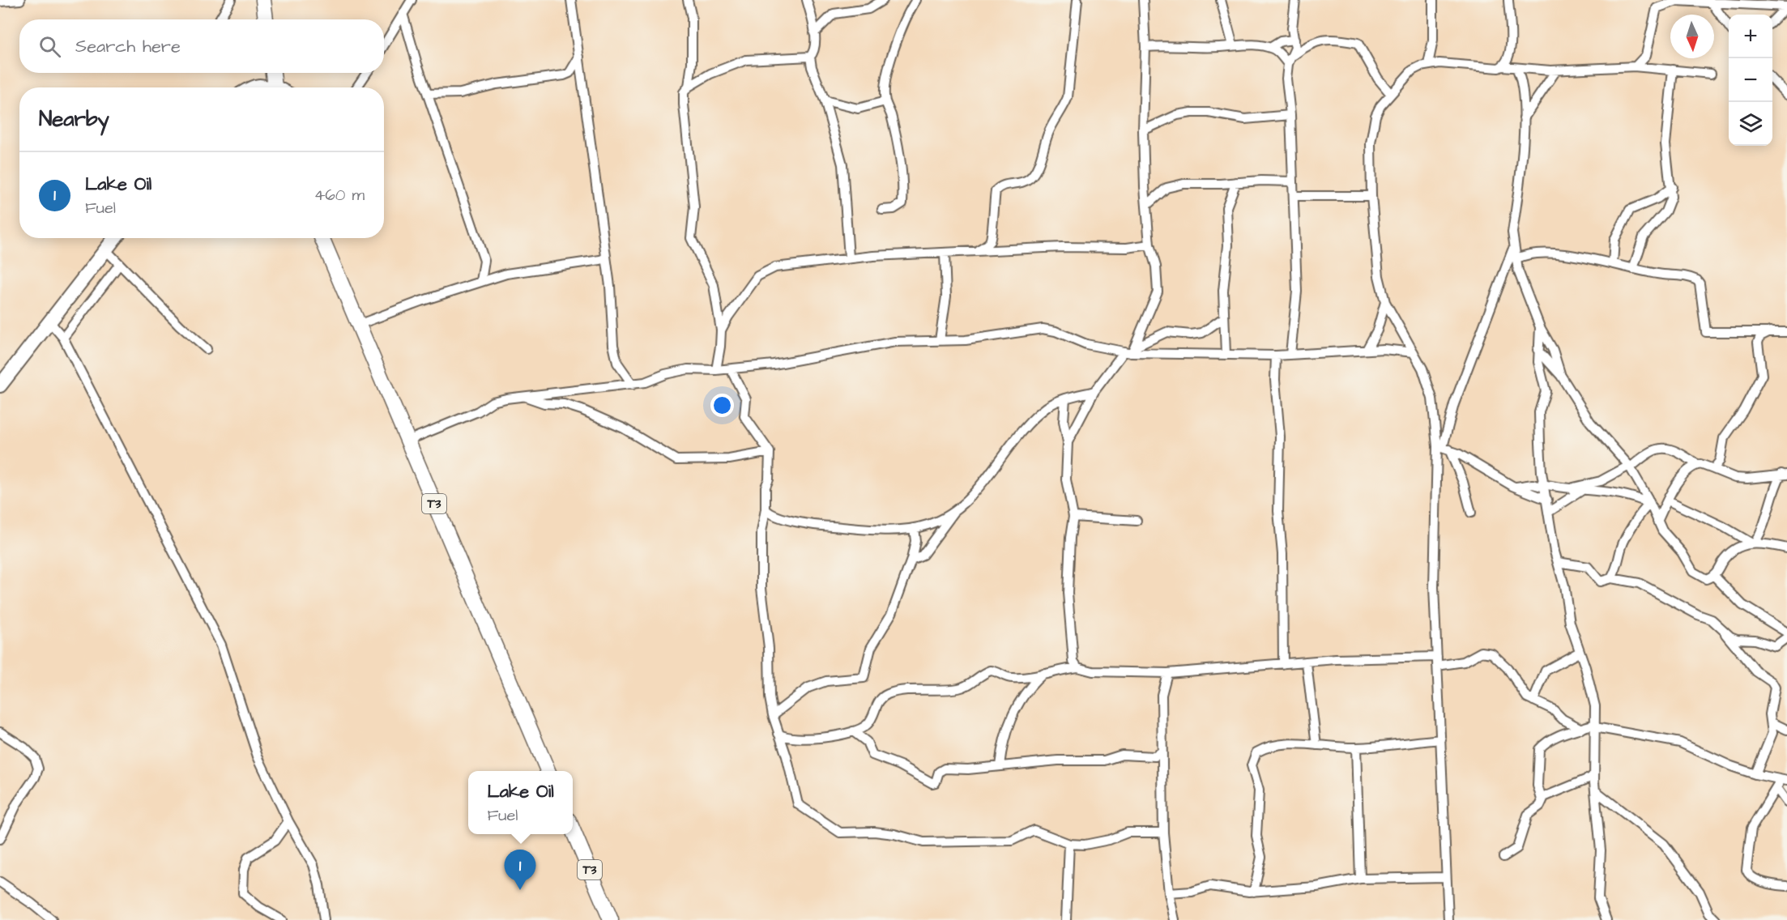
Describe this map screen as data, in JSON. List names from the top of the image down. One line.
{"streets":{"highway":["T3"]},"north":"bottom","page":{"map_buttons":["+","−"],"search":"Search here","heading":"Nearby","list":[{"mark":"1","name":"Lake Oil","note":"Fuel","value":"460 m"}],"popup":["Lake Oil","Fuel"],"pins":"1"}}
